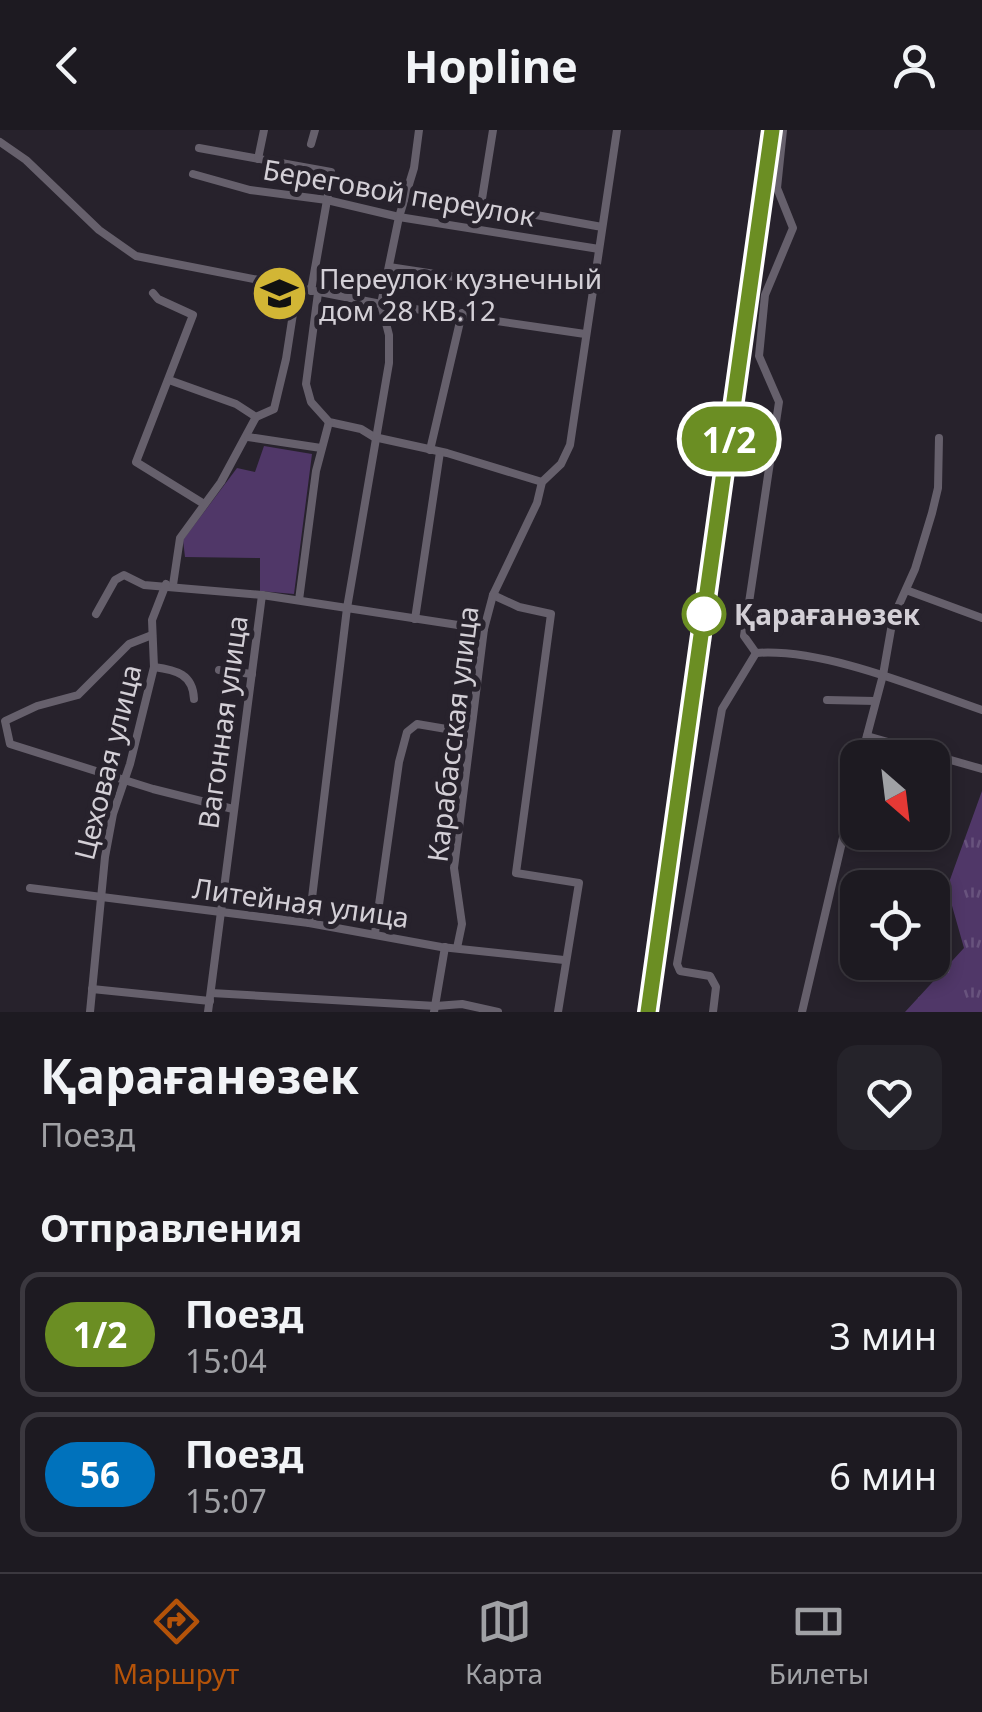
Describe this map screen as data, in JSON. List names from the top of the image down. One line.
{"streets":{"street":["Береговой переулок","Вагонная улица","Карабасская улица","Цеховая улица","Литейная улица"]},"crossings":[["Береговой переулок","Карабасская улица"],["Вагонная улица","Карабасская улица"],["Вагонная улица","Литейная улица"],["Карабасская улица","Литейная улица"],["Цеховая улица","Литейная улица"]],"places":{"school or university":["Переулок кузнечный дом 28 КВ.12"],"other":["Қарағанөзек"]},"north":"bottom right","page":{"header":"Hopline","on_map":"1/2","heading":[["Қарағанөзек","Поезд"],"Отправления"],"list":[{"mark":"1/2","name":"Поезд","note":"15:04","value":"3 мин"},{"mark":"56","name":"Поезд","note":"15:07","value":"6 мин"}],"tabs":["Маршрут","Карта","Билеты"]}}
